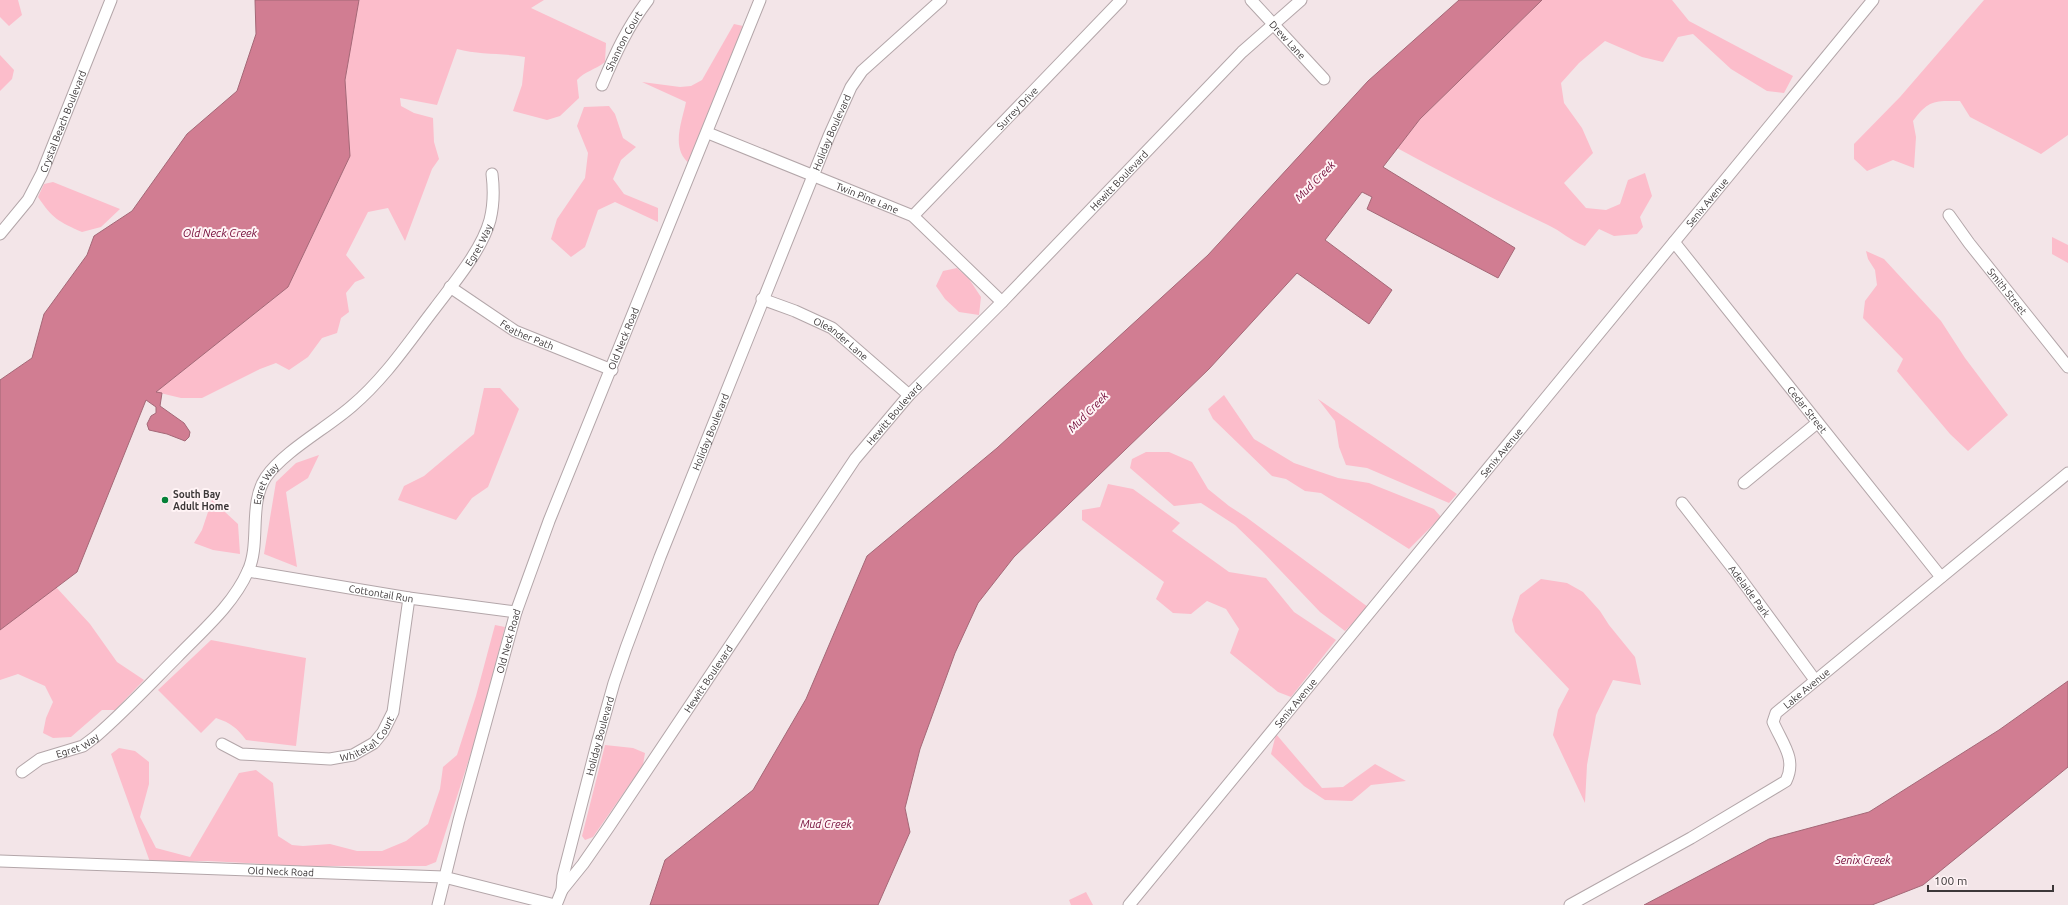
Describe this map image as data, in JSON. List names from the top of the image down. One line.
{"streets":{"street":["Drew Lane","Shannon Court","Surrey Drive","Crystal Beach Boulevard","Holiday Boulevard","Hewitt Boulevard","Twin Pine Lane","Senix Avenue","Egret Way","Smith Street","Feather Path","Old Neck Road","Oleander Lane","Cedar Street","Adelaide Park","Cottontail Run","Lake Avenue","Whitetail Court"]},"crossings":[["Drew Lane","Hewitt Boulevard"],["Surrey Drive","Twin Pine Lane"],["Holiday Boulevard","Hewitt Boulevard"],["Holiday Boulevard","Twin Pine Lane"],["Holiday Boulevard","Oleander Lane"],["Hewitt Boulevard","Twin Pine Lane"],["Hewitt Boulevard","Oleander Lane"],["Twin Pine Lane","Old Neck Road"],["Senix Avenue","Cedar Street"],["Egret Way","Feather Path"],["Egret Way","Cottontail Run"],["Feather Path","Old Neck Road"],["Old Neck Road","Cottontail Run"],["Cedar Street","Lake Avenue"],["Adelaide Park","Lake Avenue"],["Cottontail Run","Whitetail Court"]],"water":["Mud Creek","Old Neck Creek","Senix Creek"],"places":["South Bay Adult Home"],"scale_bar":"100 m"}
